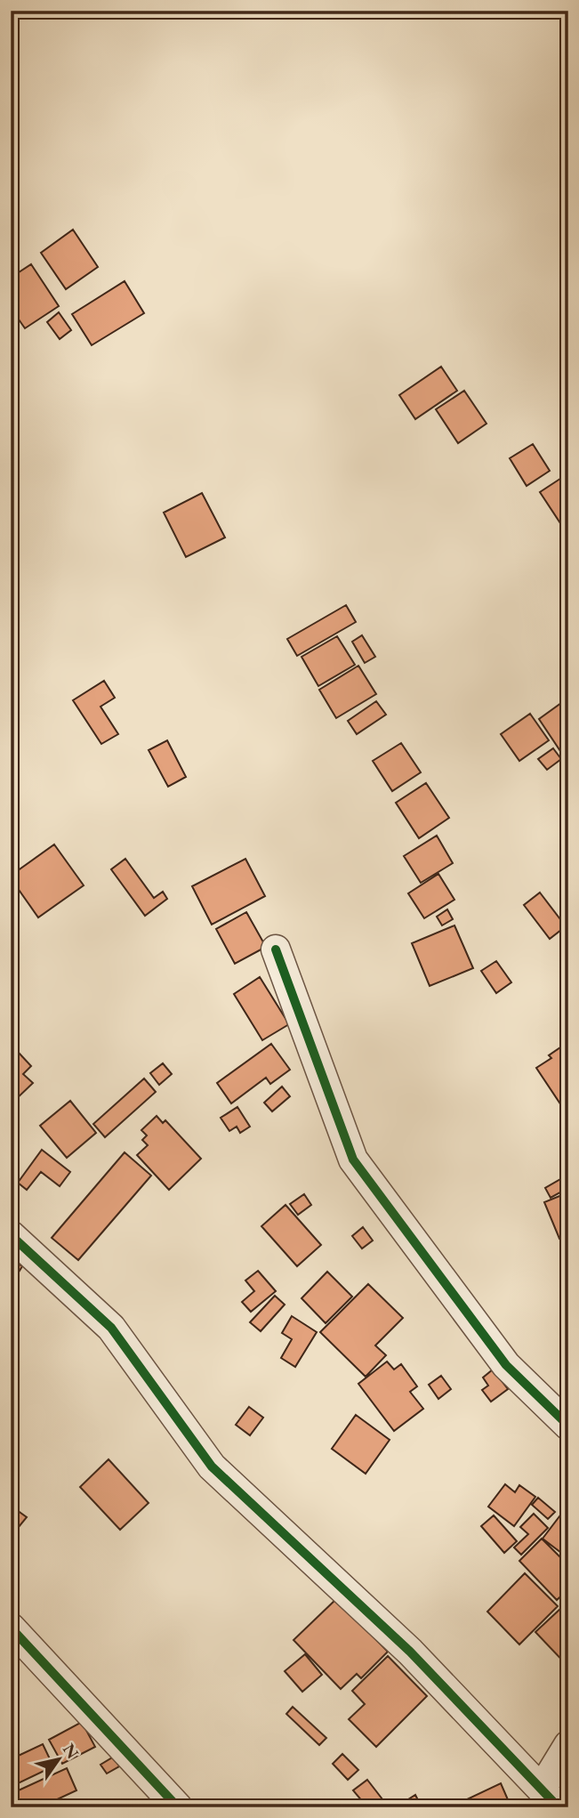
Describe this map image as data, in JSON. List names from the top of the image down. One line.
{"north":"top right"}
